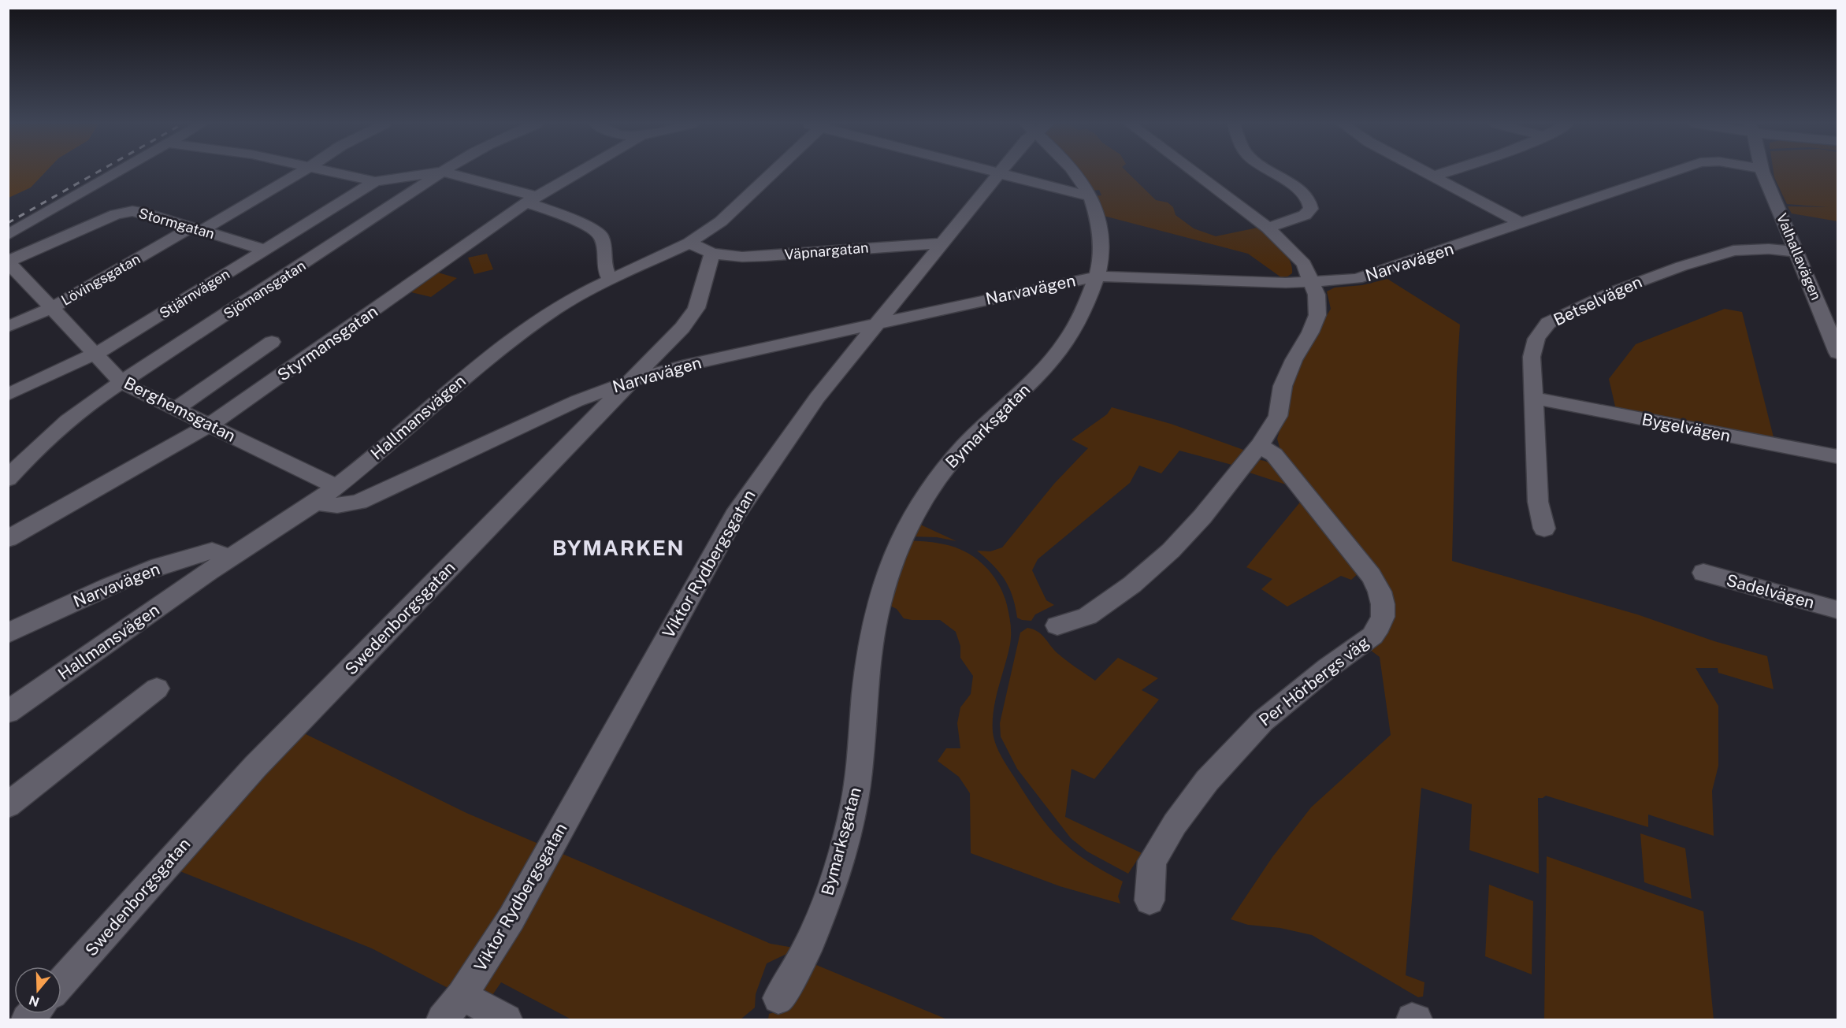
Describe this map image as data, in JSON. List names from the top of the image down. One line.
{"streets":{"street":["Stormgatan","Väpnargatan","Valhallavägen","Narvavägen","Lövingsgatan","Sjömansgatan","Stjärnvägen","Betselvägen","Styrmansgatan","Berghemsgatan","Hallmansvägen","Bymarksgatan","Bygelvägen","Viktor Rydbergsgatan","Sadelvägen","Swedenborgsgatan","Per Hörbergs väg"]},"crossings":[["Stormgatan","Lövingsgatan"],["Stormgatan","Stjärnvägen"],["Stormgatan","Berghemsgatan"],["Väpnargatan","Viktor Rydbergsgatan"],["Väpnargatan","Swedenborgsgatan"],["Valhallavägen","Betselvägen"],["Narvavägen","Hallmansvägen"],["Narvavägen","Bymarksgatan"],["Narvavägen","Viktor Rydbergsgatan"],["Narvavägen","Swedenborgsgatan"],["Lövingsgatan","Berghemsgatan"],["Sjömansgatan","Berghemsgatan"],["Stjärnvägen","Berghemsgatan"],["Betselvägen","Bygelvägen"],["Styrmansgatan","Berghemsgatan"],["Berghemsgatan","Hallmansvägen"]],"districts":["BYMARKEN"],"north":"bottom"}
